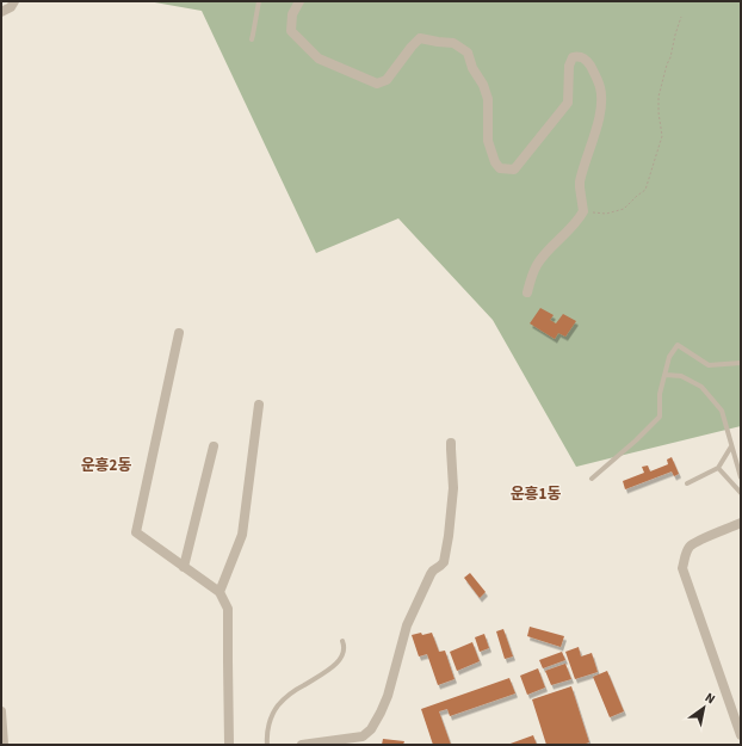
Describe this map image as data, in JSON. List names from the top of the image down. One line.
{"districts":["운흥2동","운흥1동"],"north":"top right"}
